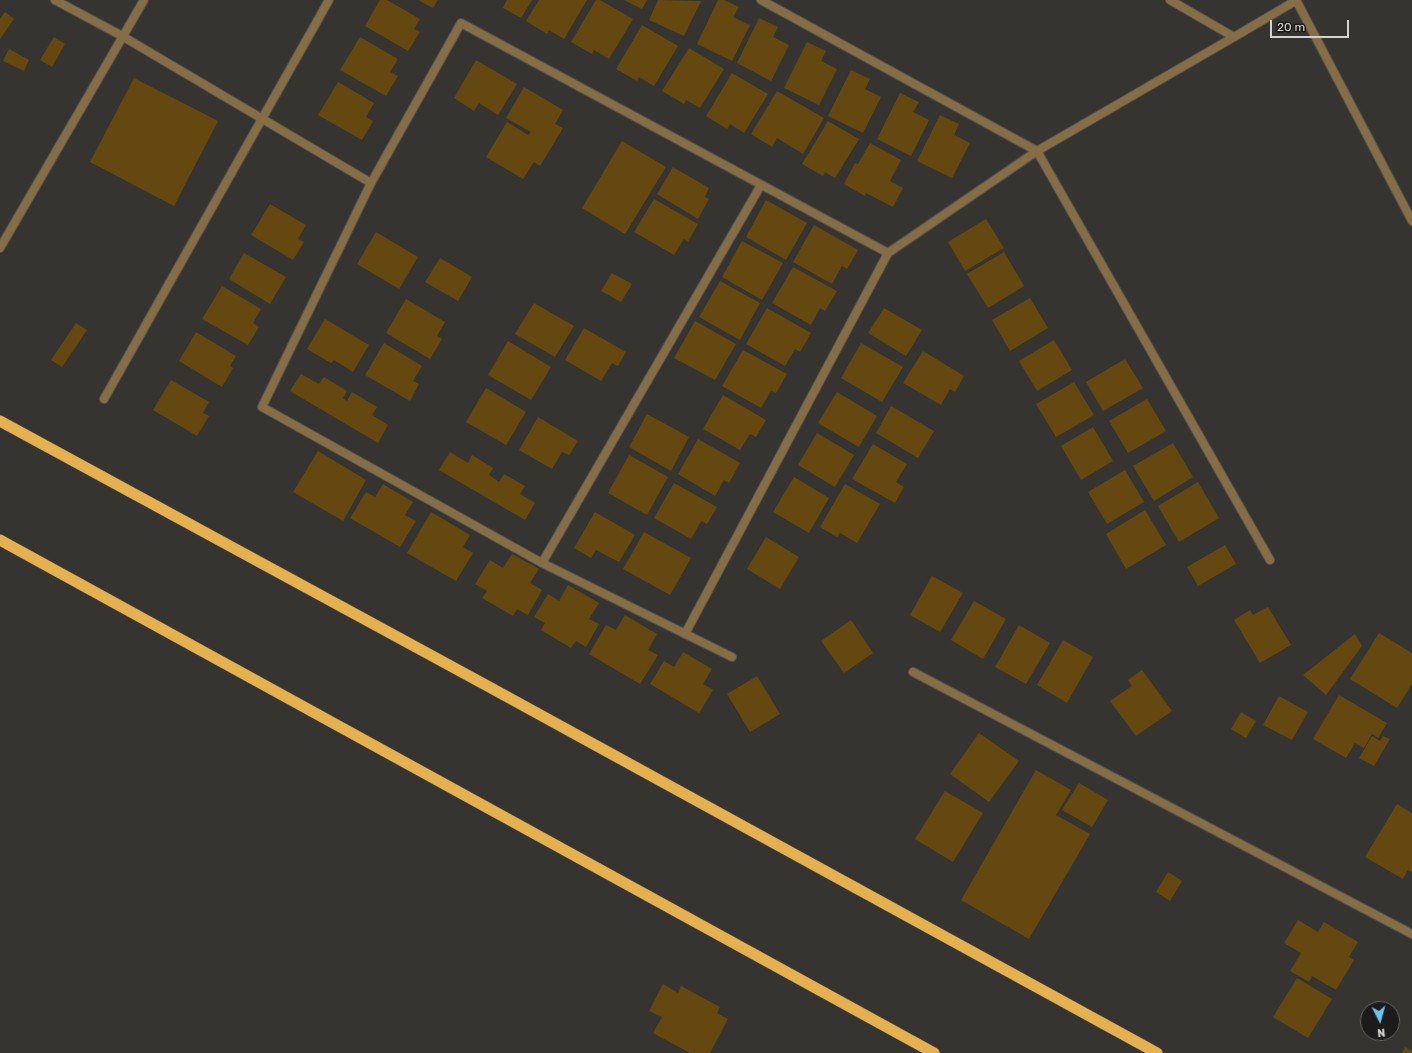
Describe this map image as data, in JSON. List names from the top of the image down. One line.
{"scale_bar":"20 m","north":"bottom"}
